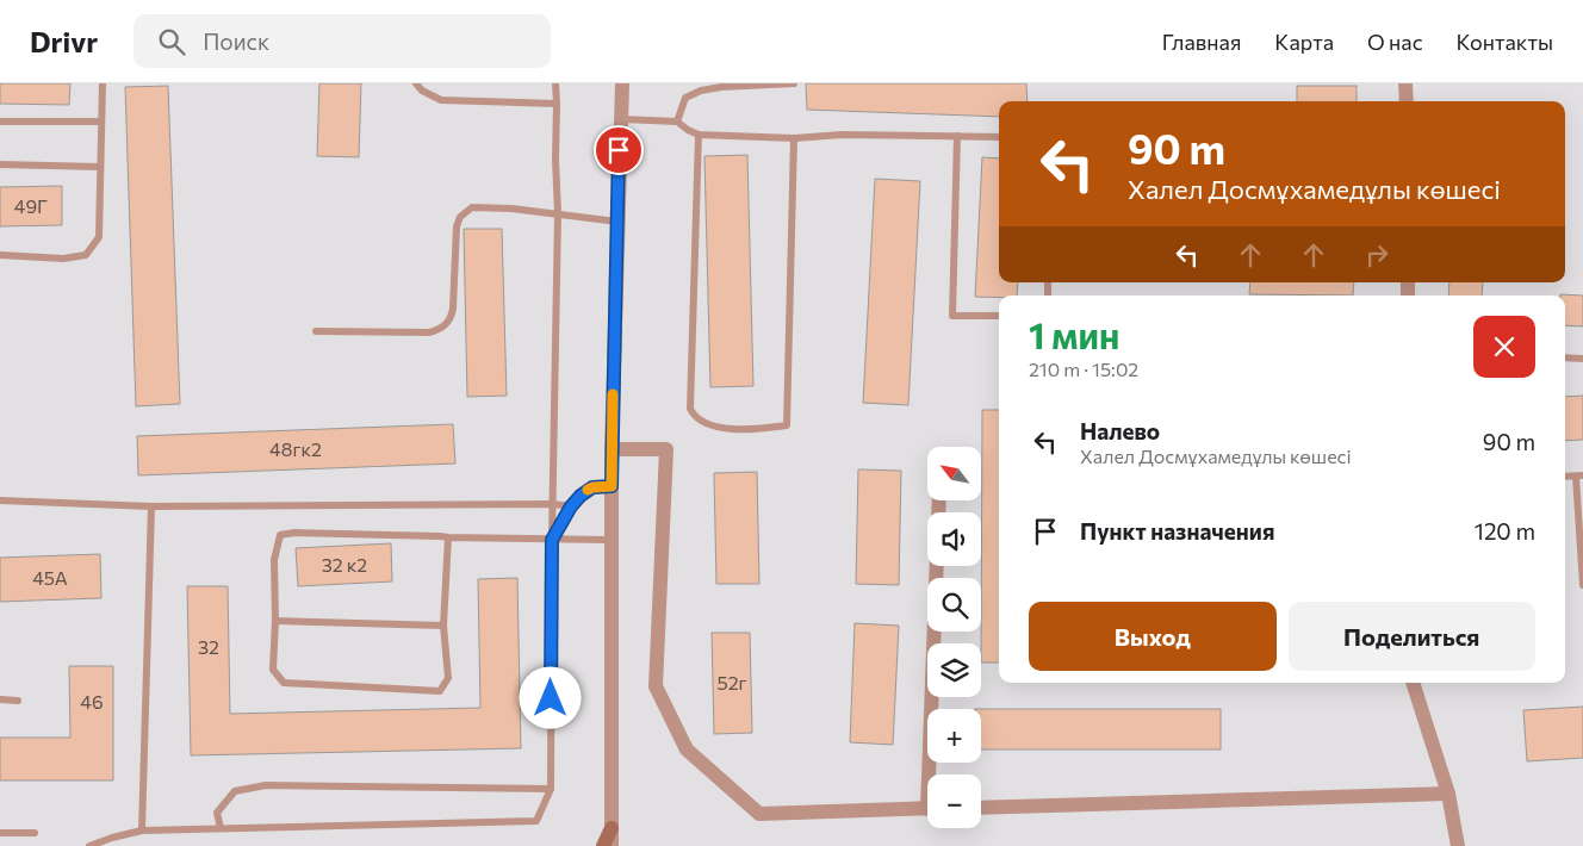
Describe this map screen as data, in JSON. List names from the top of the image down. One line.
{"house_numbers":["49Г","48гк2","32 к2","45А","32","52г","46"],"north":"top left","page":{"header":"Drivr","search":"Поиск","nav":["Главная","Карта","О нас","Контакты"],"turn":["90 m","Халел Досмұхамедұлы көшесі"],"heading":["1 мин","210 m · 15:02"],"list":[{"name":"Налево","note":"Халел Досмұхамедұлы көшесі","value":"90 m"},{"name":"Пункт назначения","value":"120 m"}],"map_buttons":["+","−"],"buttons":["Выход","Поделиться"]}}
